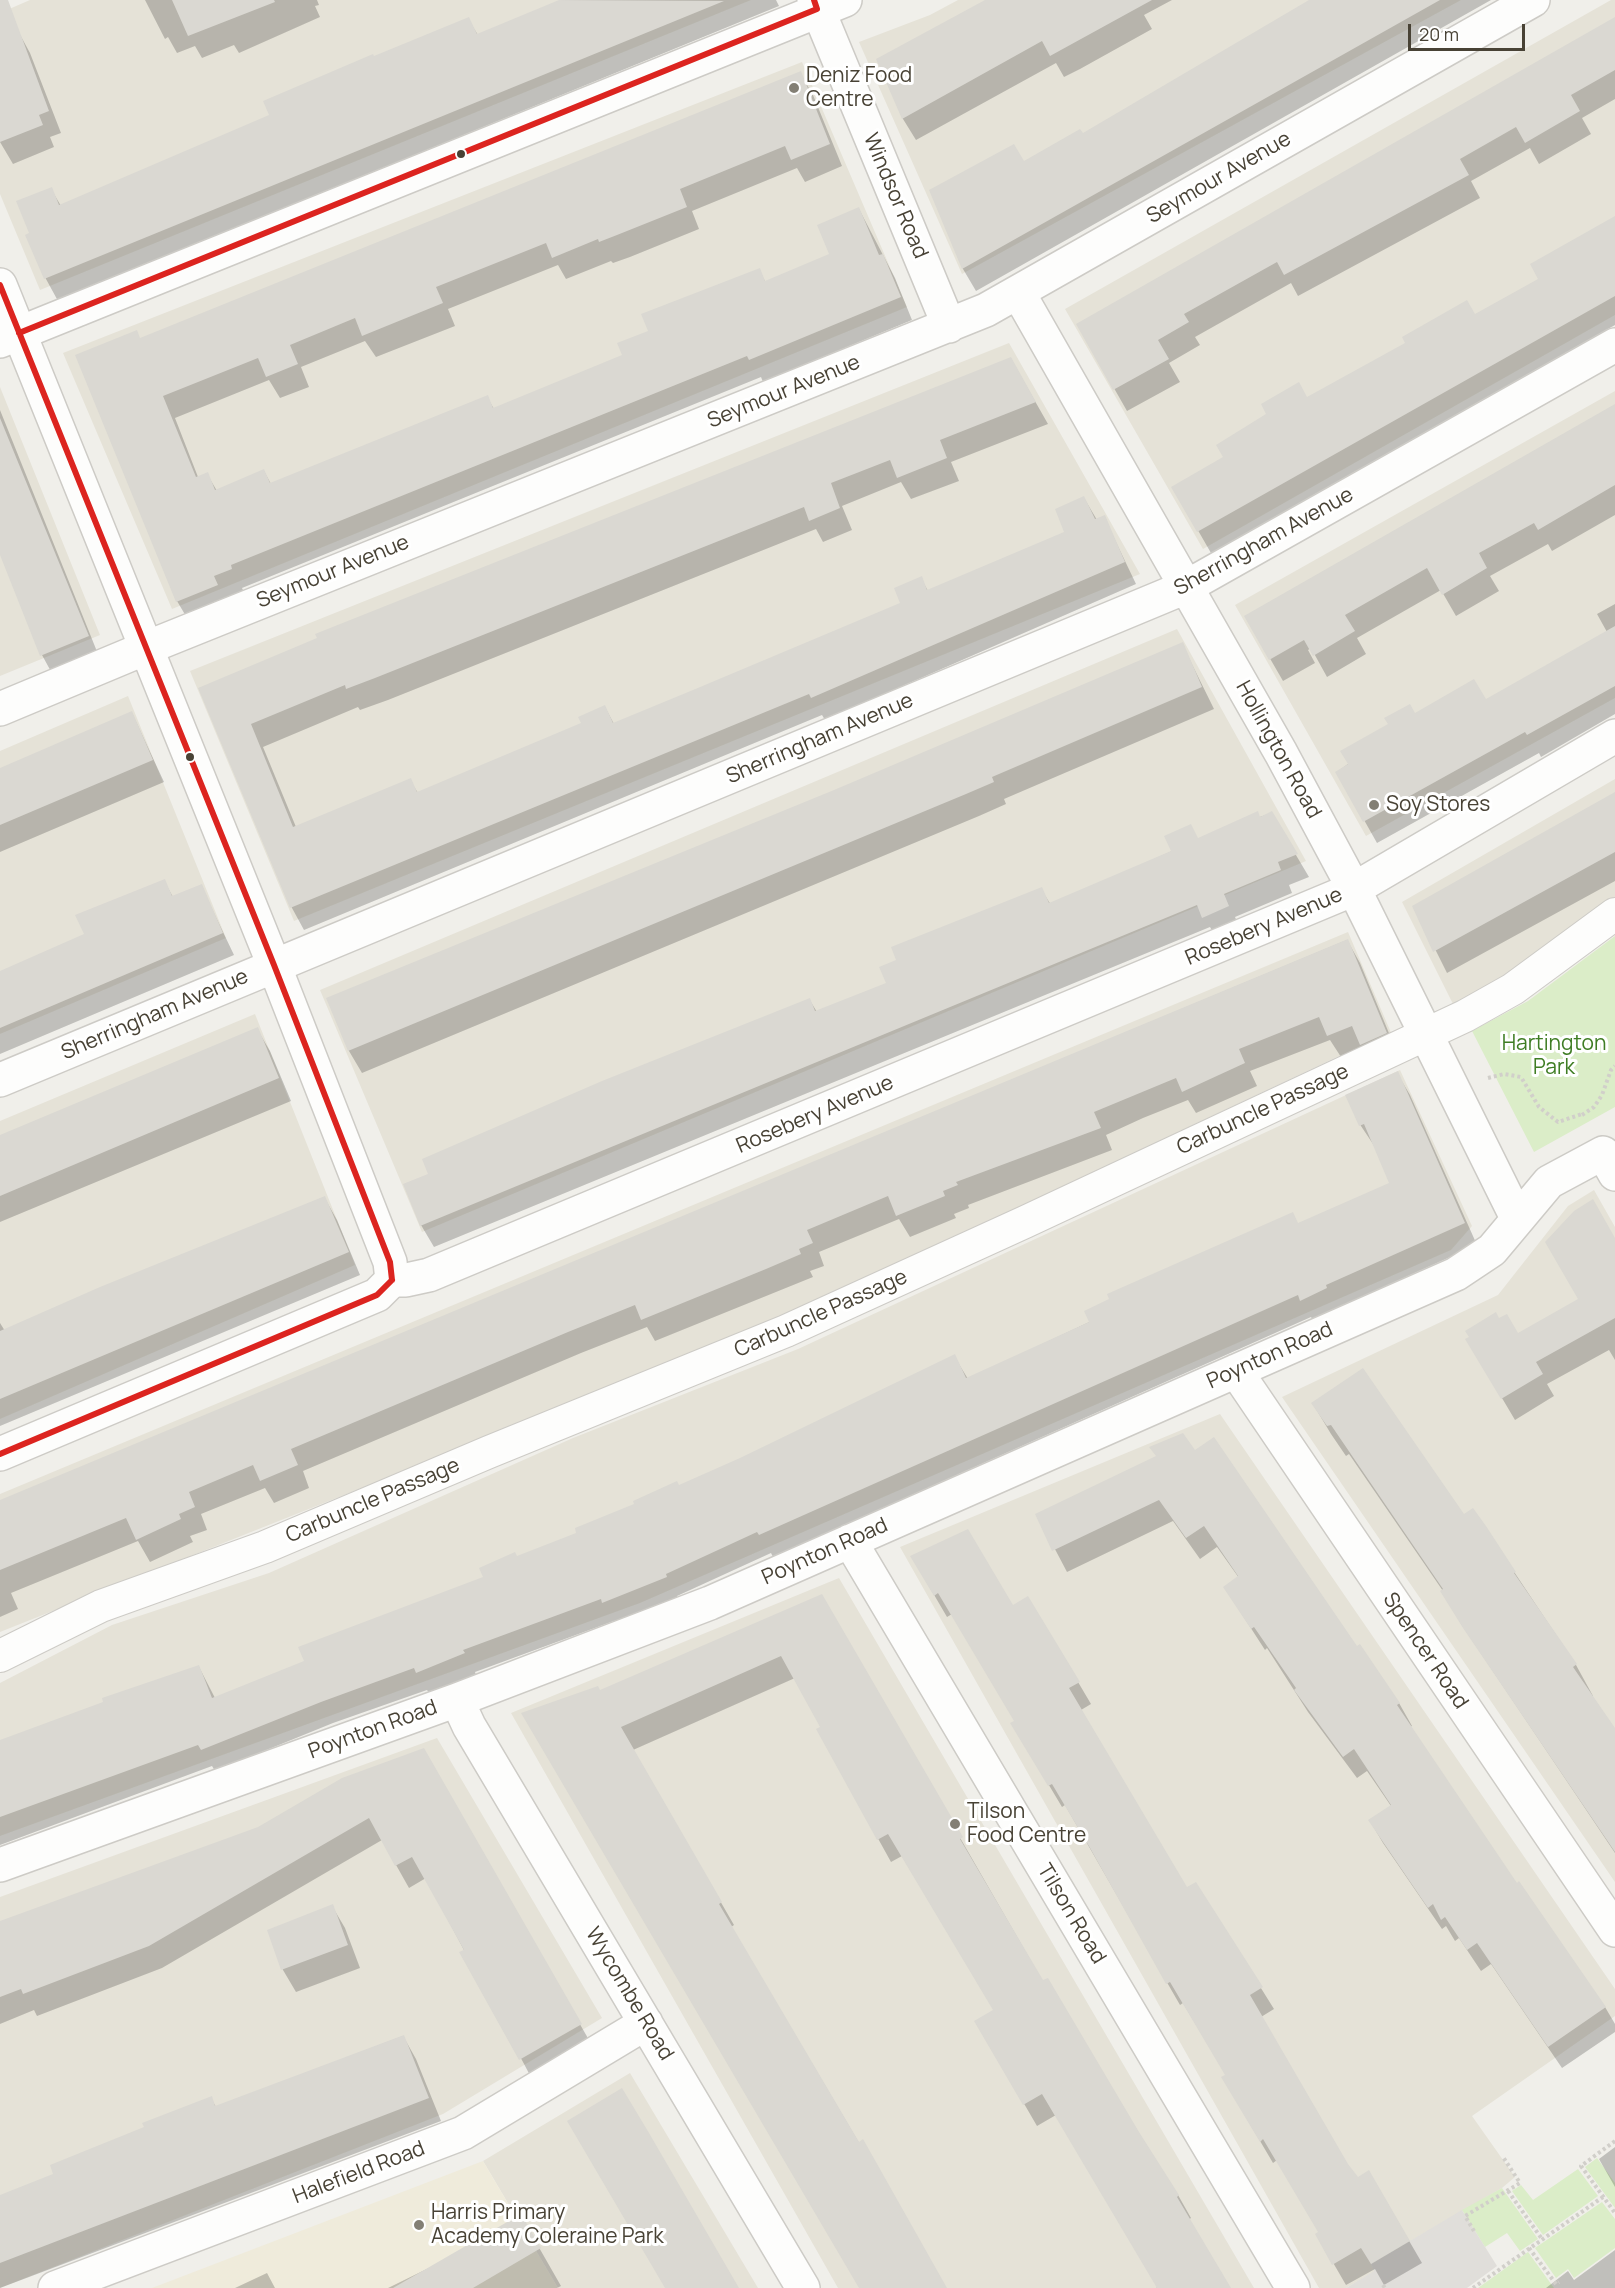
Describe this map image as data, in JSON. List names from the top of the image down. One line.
{"streets":{"street":["Seymour Avenue","Windsor Road","Sherringham Avenue","Hollington Road","Rosebery Avenue","Carbuncle Passage","Poynton Road","Spencer Road","Tilson Road","Wycombe Road","Halefield Road"]},"crossings":[["Seymour Avenue","Windsor Road"],["Seymour Avenue","Hollington Road"],["Sherringham Avenue","Hollington Road"],["Hollington Road","Rosebery Avenue"],["Hollington Road","Carbuncle Passage"],["Hollington Road","Poynton Road"],["Poynton Road","Spencer Road"],["Poynton Road","Tilson Road"],["Poynton Road","Wycombe Road"],["Wycombe Road","Halefield Road"]],"parks":["Hartington Park"],"places":["Deniz Food Centre","Soy Stores","Tilson Food Centre","Harris Primary Academy Coleraine Park"],"scale_bar":"20 m"}
